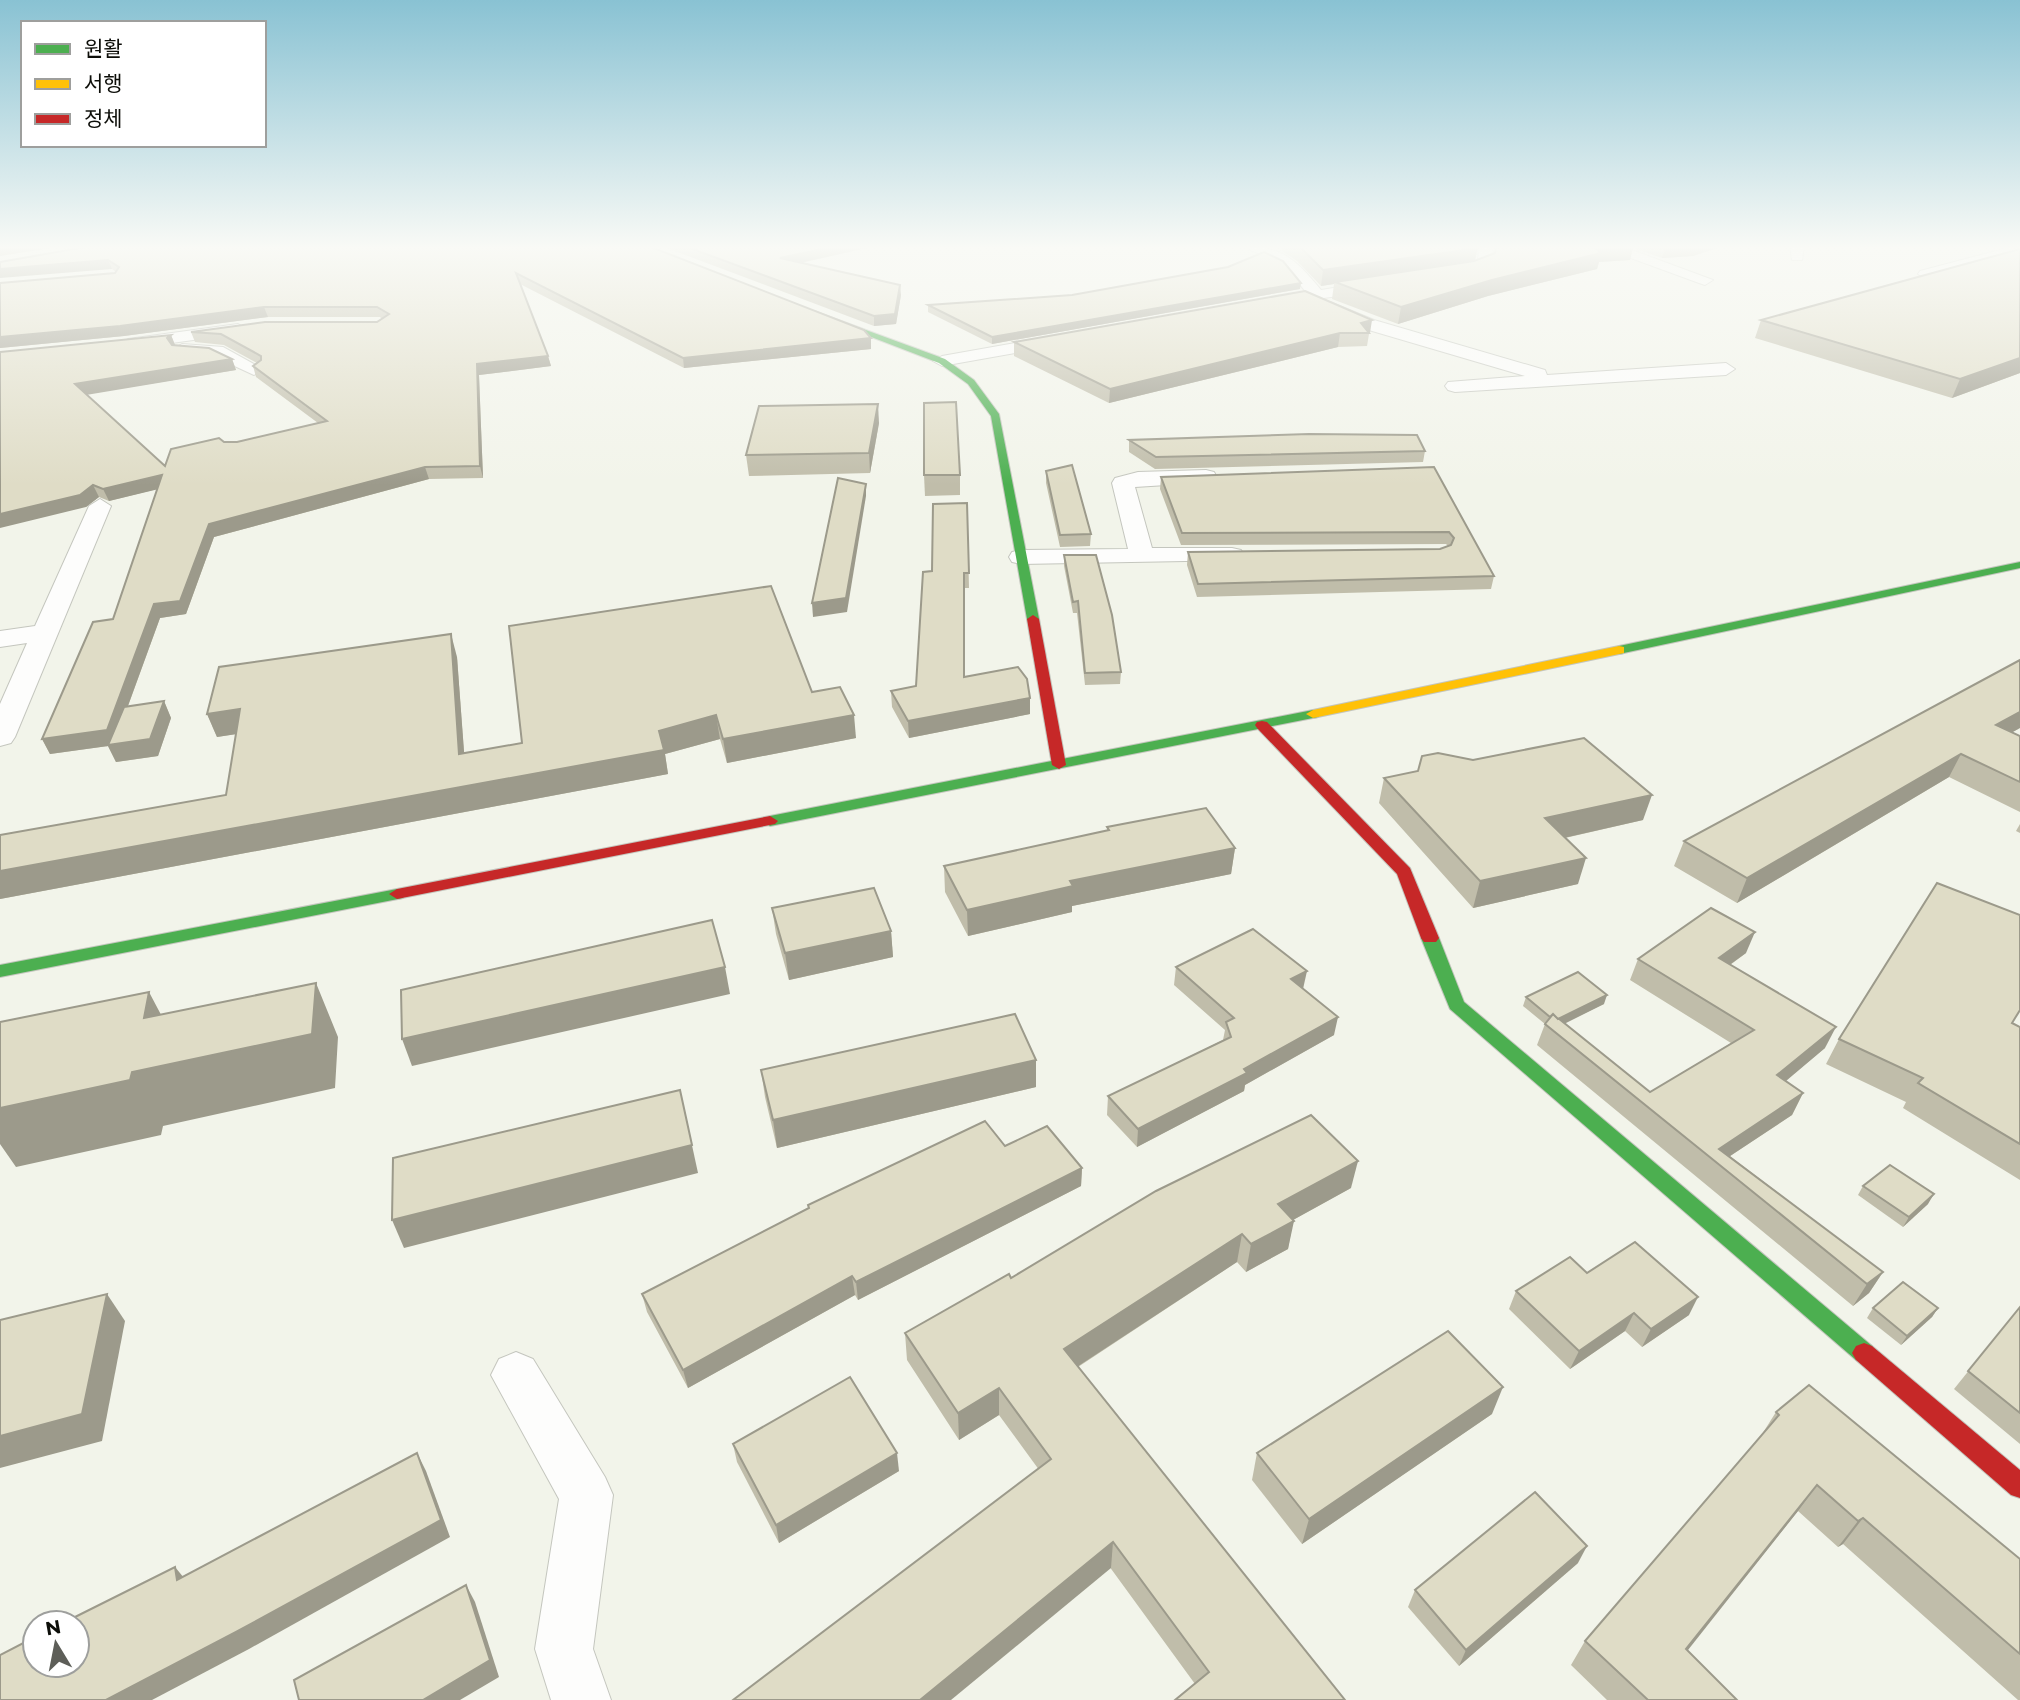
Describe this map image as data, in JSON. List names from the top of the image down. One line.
{"legend":["원활","서행","정체"],"north":"top"}
